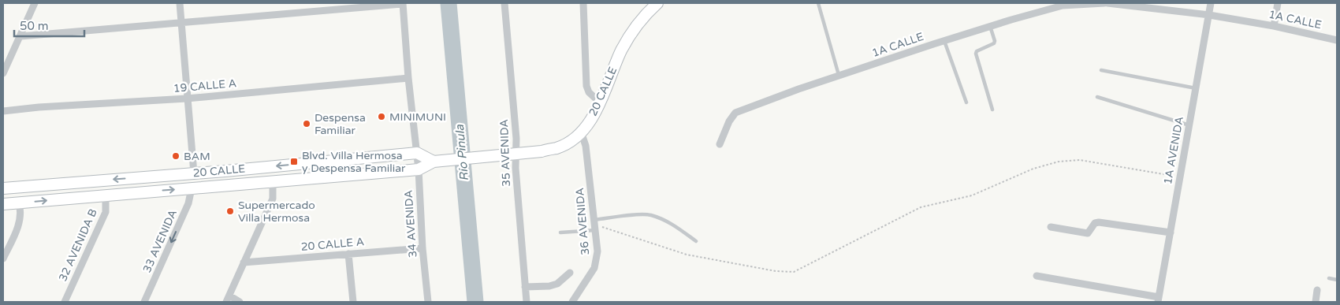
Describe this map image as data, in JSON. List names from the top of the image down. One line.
{"streets":{"main road":["20 CALLE"],"street":["1A CALLE","19 CALLE A","1A AVENIDA","35 AVENIDA","36 AVENIDA","34 AVENIDA","33 AVENIDA","20 CALLE A","32 AVENIDA B"]},"crossings":[["1A CALLE","1A AVENIDA"],["19 CALLE A","34 AVENIDA"],["20 CALLE","35 AVENIDA"],["20 CALLE","36 AVENIDA"],["20 CALLE","34 AVENIDA"],["20 CALLE","33 AVENIDA"],["20 CALLE","32 AVENIDA B"],["34 AVENIDA","20 CALLE A"]],"one_way":["33 AVENIDA"],"water":["Río Pinula"],"places":{"other":["MINIMUNI","Despensa Familiar","BAM","Supermercado Villa Hermosa"],"transit":["Blvd. Villa Hermosa y Despensa Familiar"]},"scale_bar":"50 m"}
